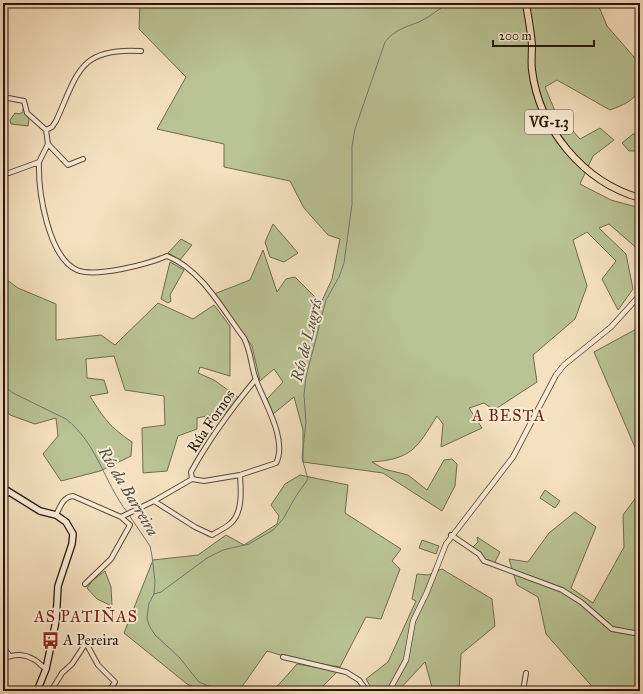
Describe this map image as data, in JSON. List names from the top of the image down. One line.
{"streets":{"highway":["VG-1.3"],"street":["Rúa Fornos"]},"districts":["A BESTA","AS PATIÑAS"],"water":["Río de Lugrís","Río da Barreira"],"places":{"bus stop":["A Pereira"]},"scale_bar":"200 m"}
